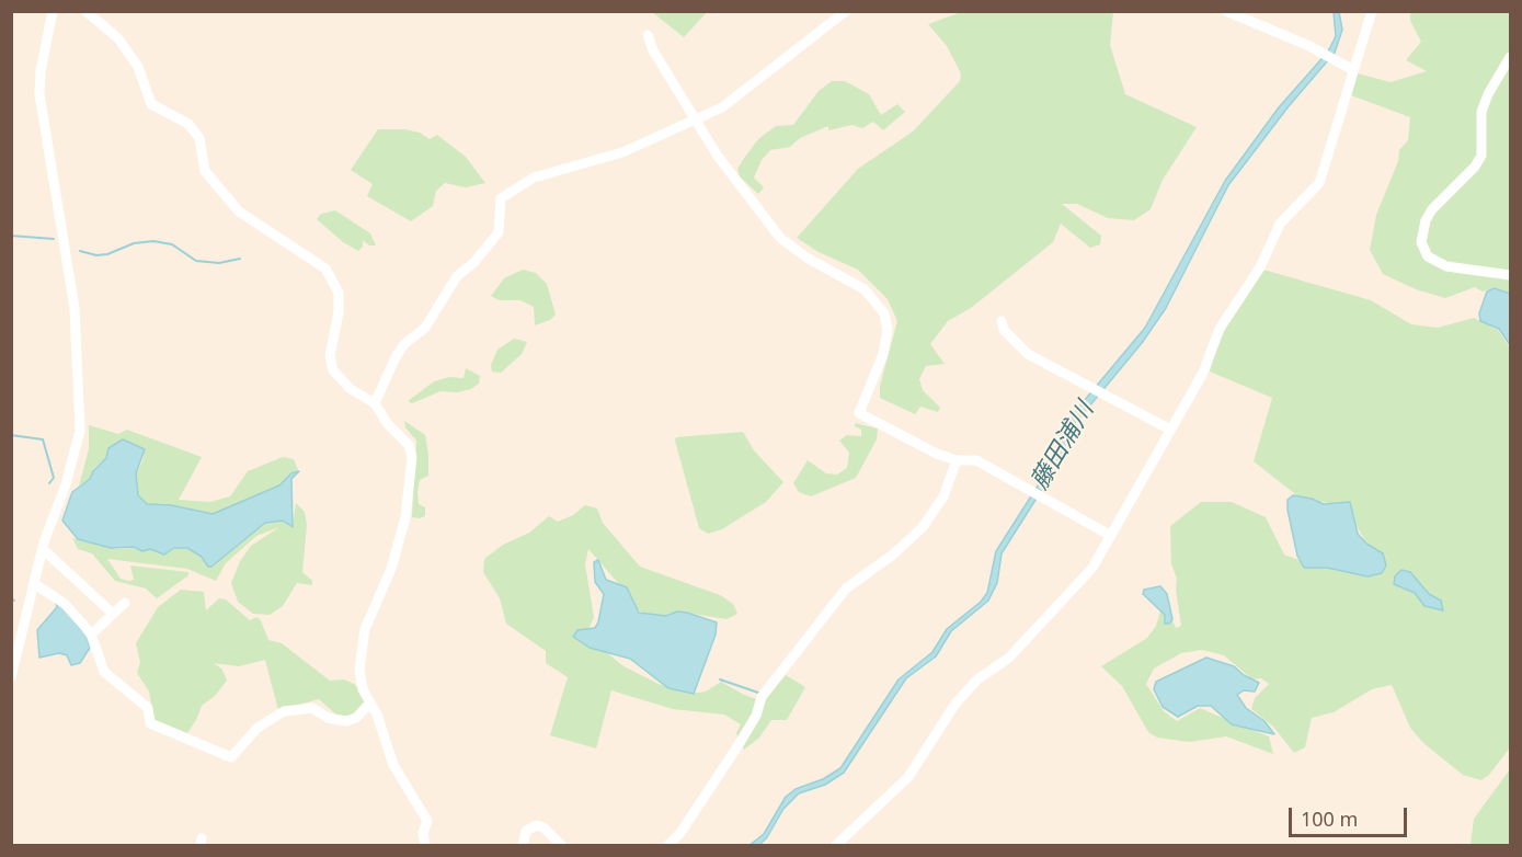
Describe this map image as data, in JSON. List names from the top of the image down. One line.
{"water":["藤田浦川"],"scale_bar":"100 m"}
